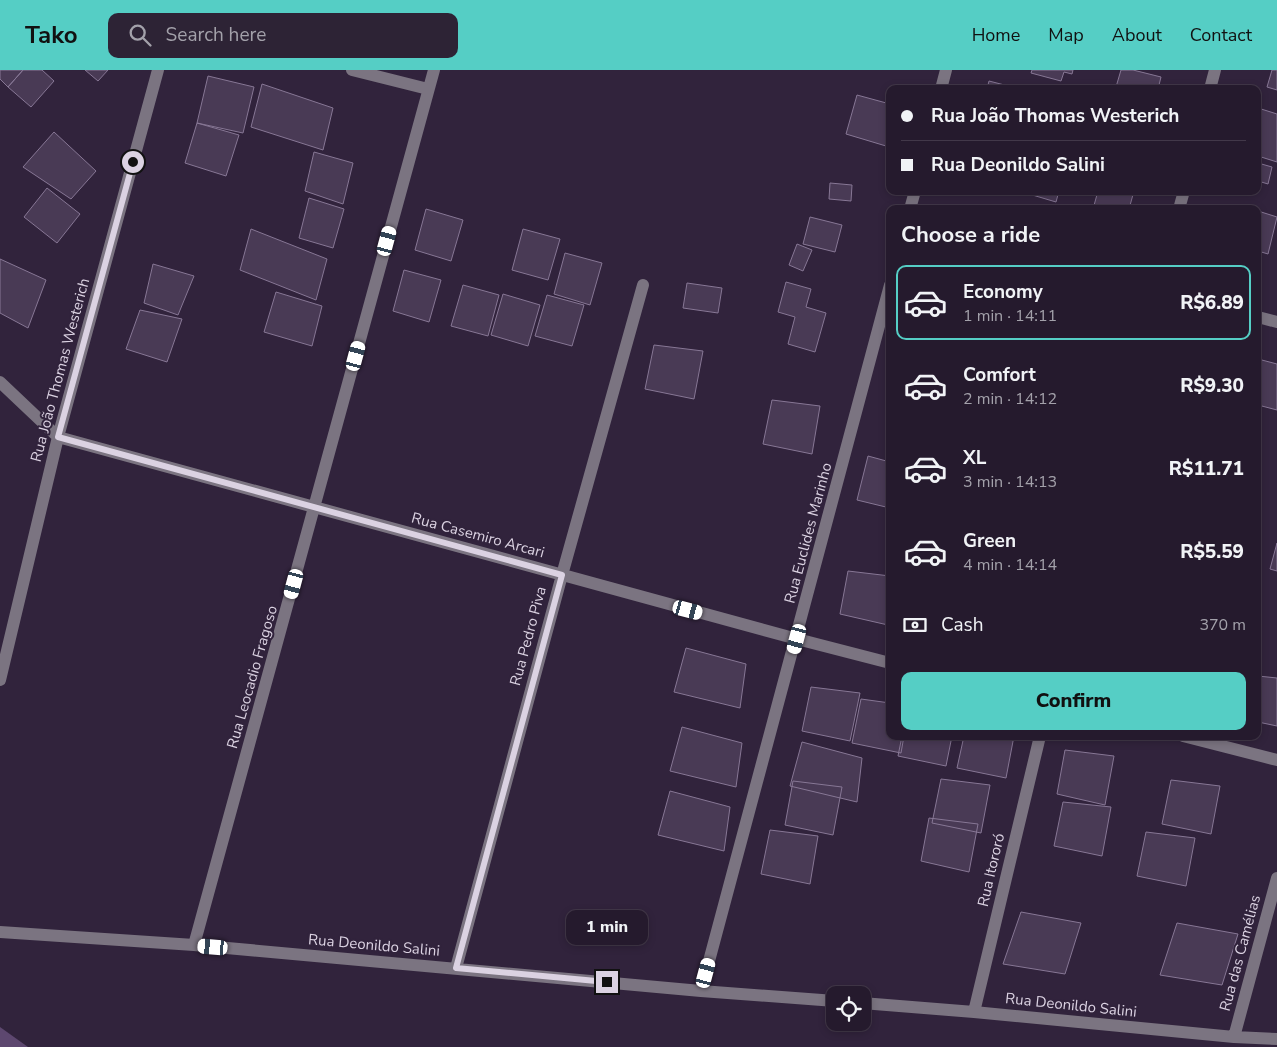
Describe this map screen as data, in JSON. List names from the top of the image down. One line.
{"streets":{"street":["Rua João Thomas Westerich","Rua Euclides Marinho","Rua Casemiro Arcari","Rua Pedro Piva","Rua Leocadio Fragoso","Rua Itororó","Rua Deonildo Salini","Rua das Camélias"]},"crossings":[["Rua João Thomas Westerich","Rua Casemiro Arcari"],["Rua Euclides Marinho","Rua Casemiro Arcari"],["Rua Euclides Marinho","Rua Deonildo Salini"],["Rua Casemiro Arcari","Rua Pedro Piva"],["Rua Casemiro Arcari","Rua Leocadio Fragoso"],["Rua Pedro Piva","Rua Deonildo Salini"],["Rua Leocadio Fragoso","Rua Deonildo Salini"],["Rua Itororó","Rua Deonildo Salini"],["Rua Deonildo Salini","Rua das Camélias"]],"page":{"header":"Tako","search":"Search here","nav":["Home","Map","About","Contact"],"banner":["Rua João Thomas Westerich","Rua Deonildo Salini"],"heading":"Choose a ride","list":[{"name":"Economy","note":"1 min · 14:11","value":"R$6.89"},{"name":"Comfort","note":"2 min · 14:12","value":"R$9.30"},{"name":"XL","note":"3 min · 14:13","value":"R$11.71"},{"name":"Green","note":"4 min · 14:14","value":"R$5.59"}],"pay":["Cash","370 m"],"buttons":"Confirm","bubble":"1 min"}}
